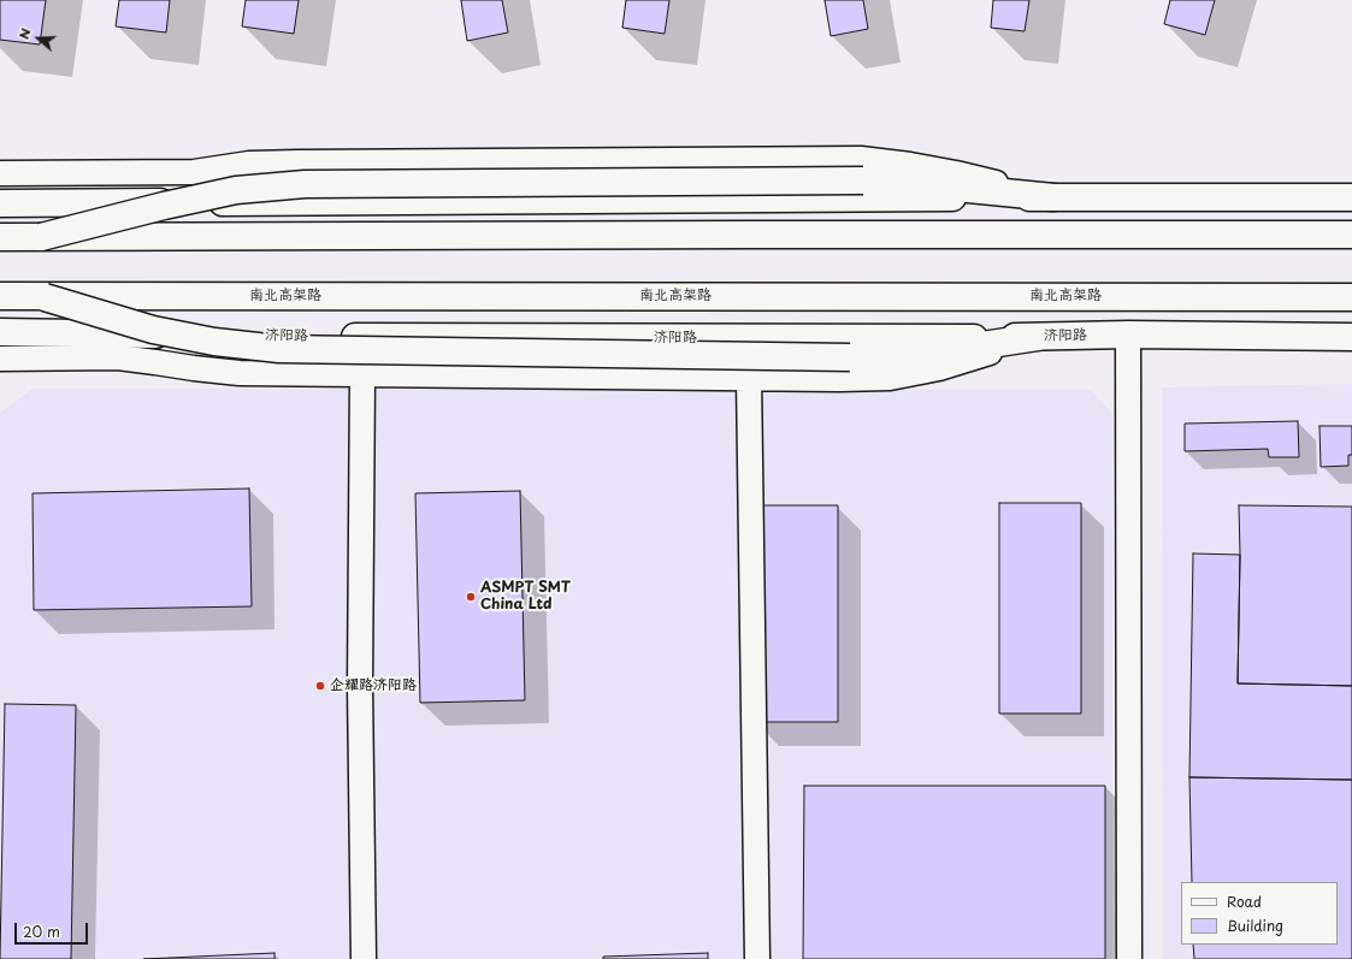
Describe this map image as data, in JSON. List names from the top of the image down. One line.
{"streets":{"main road":["南北高架路","济阳路"]},"places":["ASMPT SMT China Ltd","企耀路济阳路"],"legend":["Road","Building"],"scale_bar":"20 m","north":"left"}
